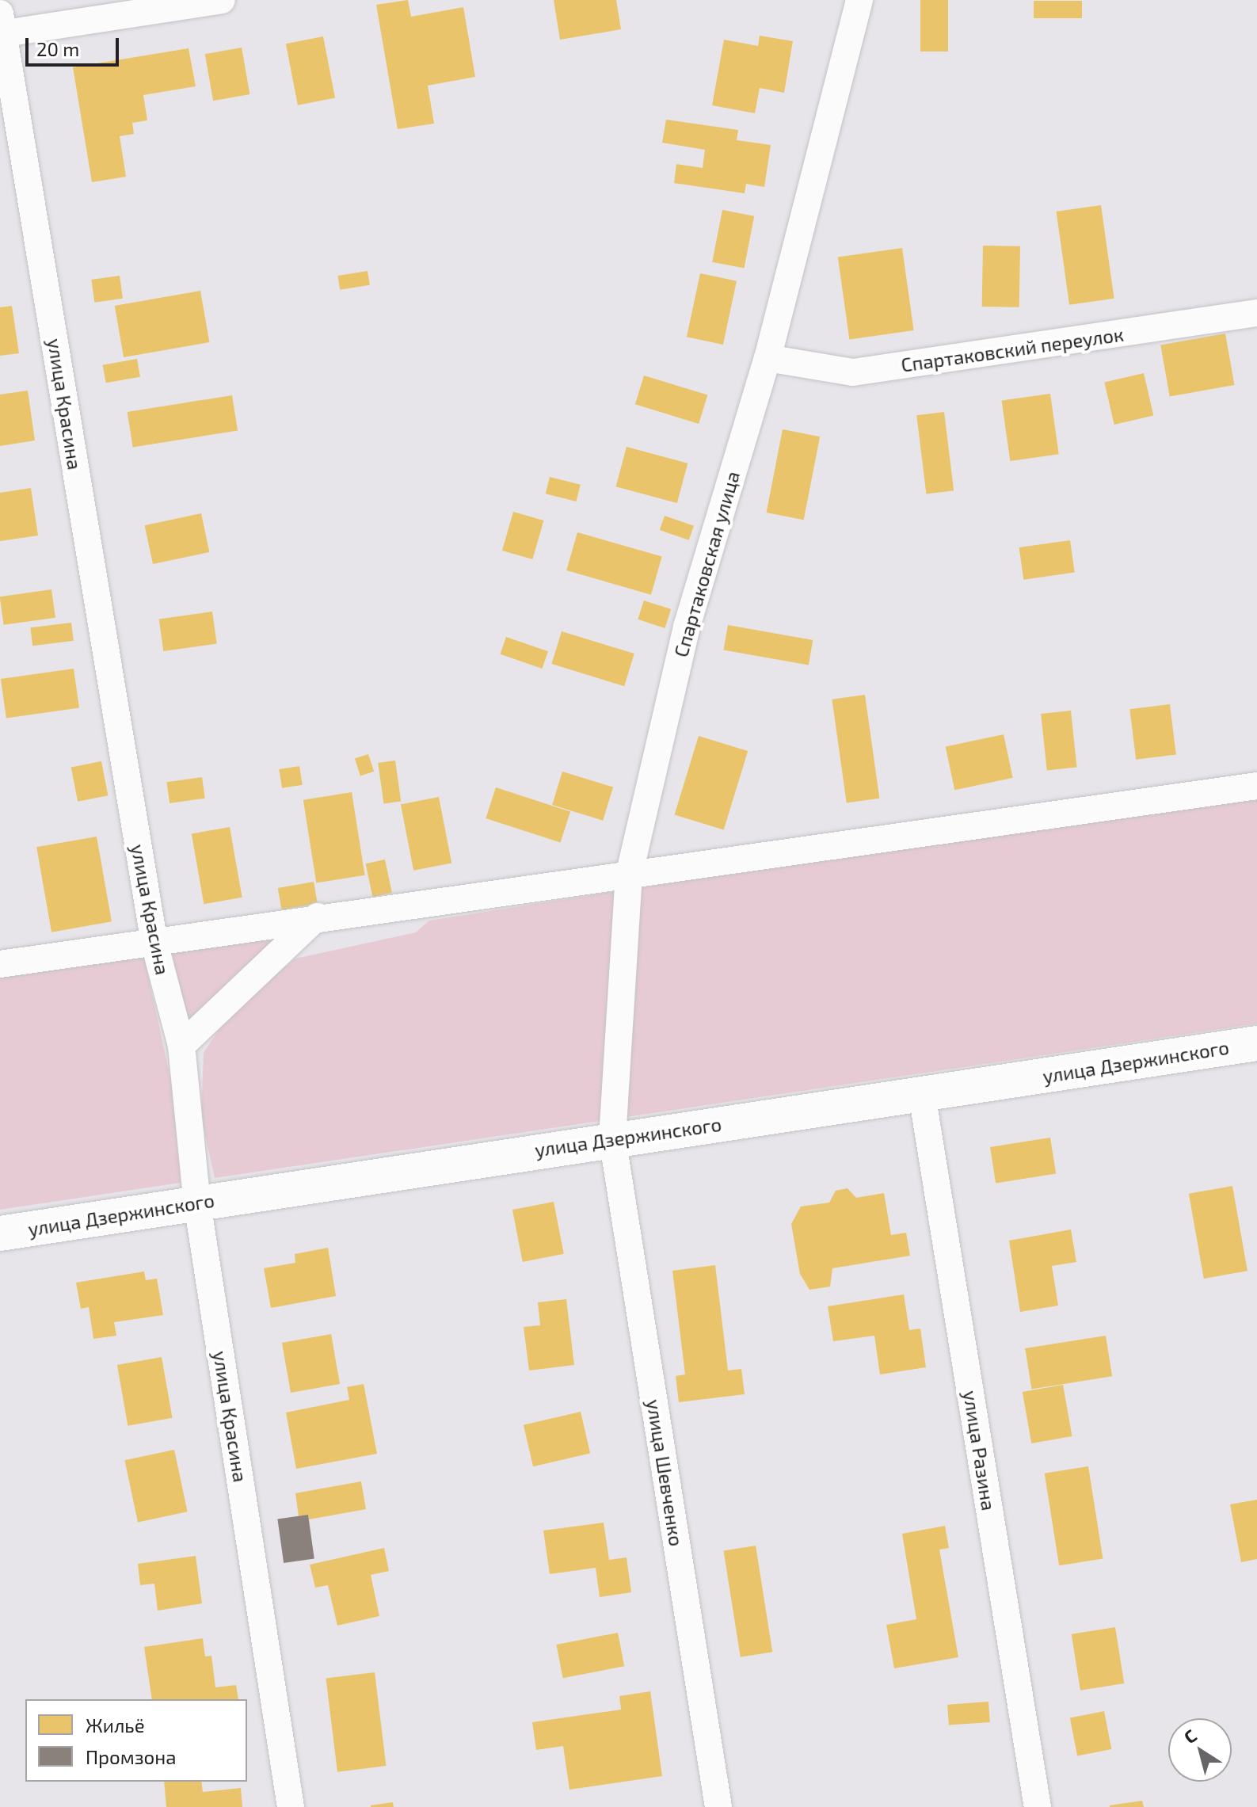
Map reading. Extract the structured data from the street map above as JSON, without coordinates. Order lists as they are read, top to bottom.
{
  "streets": {
    "street": [
      "Спартаковский переулок",
      "улица Красина",
      "Спартаковская улица",
      "улица Дзержинского",
      "улица Разина",
      "улица Шевченко"
    ]
  },
  "crossings": [
    ["Спартаковский переулок", "Спартаковская улица"],
    ["улица Красина", "улица Дзержинского"],
    ["Спартаковская улица", "улица Дзержинского"],
    ["Спартаковская улица", "улица Шевченко"],
    ["улица Дзержинского", "улица Разина"],
    ["улица Дзержинского", "улица Шевченко"]
  ],
  "legend": ["Жильё", "Промзона"],
  "scale_bar": "20 m",
  "north": "top left"
}
